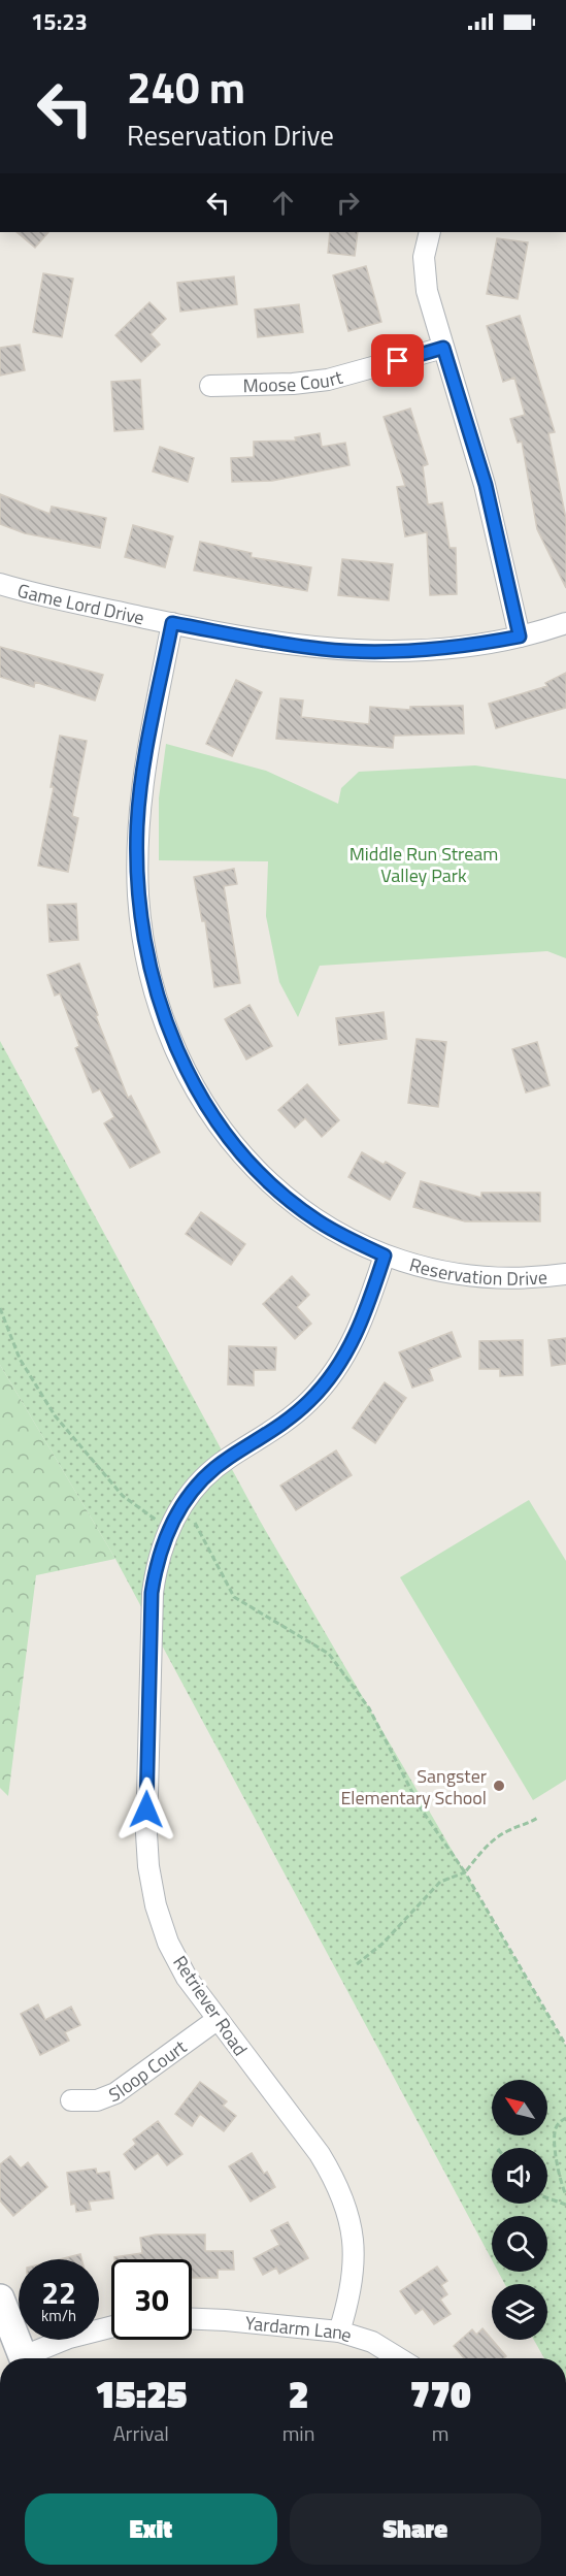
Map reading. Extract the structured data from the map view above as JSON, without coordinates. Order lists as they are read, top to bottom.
{
  "streets": {
    "street": [
      "Moose Court",
      "Game Lord Drive",
      "Reservation Drive",
      "Retriever Road",
      "Sloop Court",
      "Yardarm Lane"
    ]
  },
  "crossings": [
    ["Game Lord Drive", "Reservation Drive"],
    ["Reservation Drive", "Retriever Road"],
    ["Retriever Road", "Sloop Court"],
    ["Retriever Road", "Yardarm Lane"]
  ],
  "parks": ["Middle Run Stream Valley Park"],
  "places": ["Sangster Elementary School"],
  "north": "top left",
  "page": {
    "status": "15:23",
    "turn": ["240 m", "Reservation Drive"],
    "speed": "22 km/h",
    "limit": "30",
    "eta": [
      "15:25",
      "Arrival",
      "2",
      "min",
      "770",
      "m"
    ],
    "buttons": ["Exit", "Share"]
  }
}
